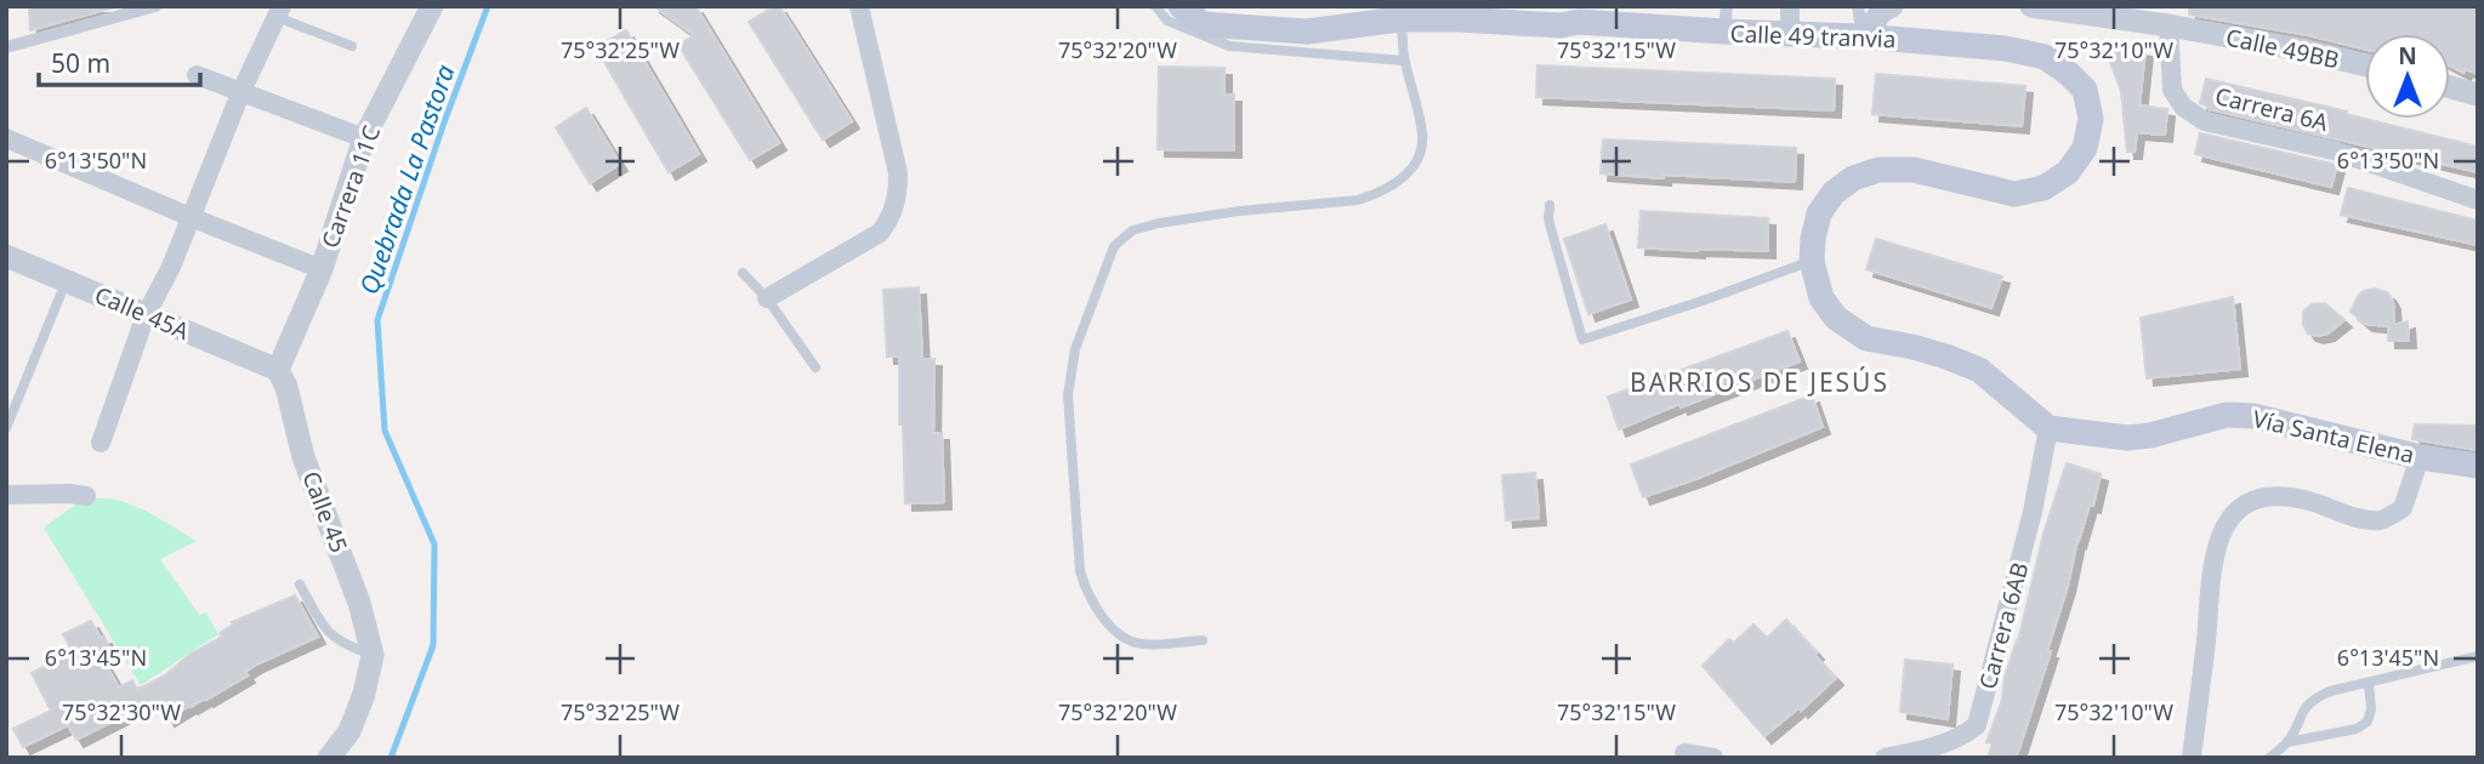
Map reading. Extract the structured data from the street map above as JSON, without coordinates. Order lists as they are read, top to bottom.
{
  "streets": {
    "main road": ["Calle 49 tranvia", "Vía Santa Elena"],
    "street": [
      "Calle 49BB",
      "Carrera 6A",
      "Carrera 11C",
      "Calle 45A",
      "Calle 45",
      "Carrera 6AB"
    ]
  },
  "crossings": [
    ["Calle 49BB", "Carrera 6A"],
    ["Carrera 11C", "Calle 45A"],
    ["Carrera 11C", "Calle 45"],
    ["Calle 45A", "Calle 45"],
    ["Vía Santa Elena", "Carrera 6AB"]
  ],
  "districts": ["BARRIOS DE JESÚS"],
  "water": ["Quebrada La Pastora"],
  "scale_bar": "50 m",
  "north": "top",
  "coordinates": [
    "75°32'25\"W",
    "75°32'20\"W",
    "75°32'15\"W",
    "75°32'10\"W",
    "6°13'50\"N",
    "6°13'45\"N",
    "75°32'30\"W"
  ]
}
